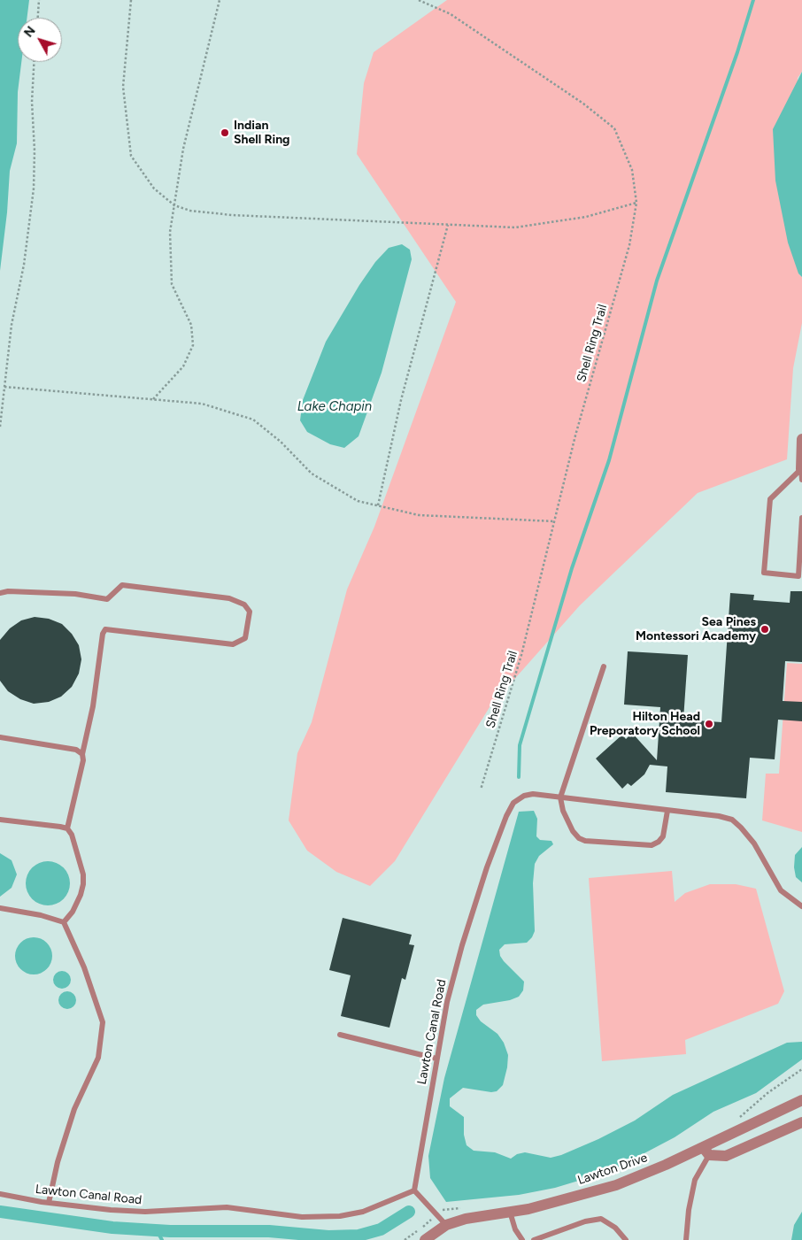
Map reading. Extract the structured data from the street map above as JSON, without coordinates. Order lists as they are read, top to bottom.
{
  "streets": {
    "street": ["Lawton Drive"],
    "lane": ["Lawton Canal Road"],
    "path": ["Shell Ring Trail"]
  },
  "water": ["Lake Chapin"],
  "places": ["Indian Shell Ring", "Sea Pines Montessori Academy", "Hilton Head Preporatory School"],
  "north": "top left"
}
